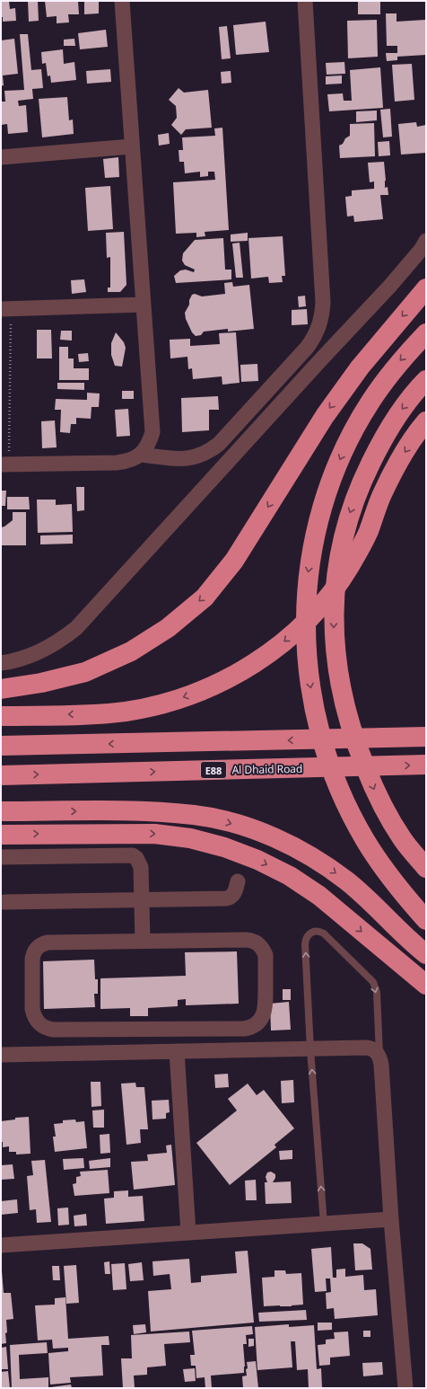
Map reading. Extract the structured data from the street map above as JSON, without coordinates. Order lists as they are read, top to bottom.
{
  "streets": {
    "highway": ["Al Dhaid Road", "E88"]
  }
}
